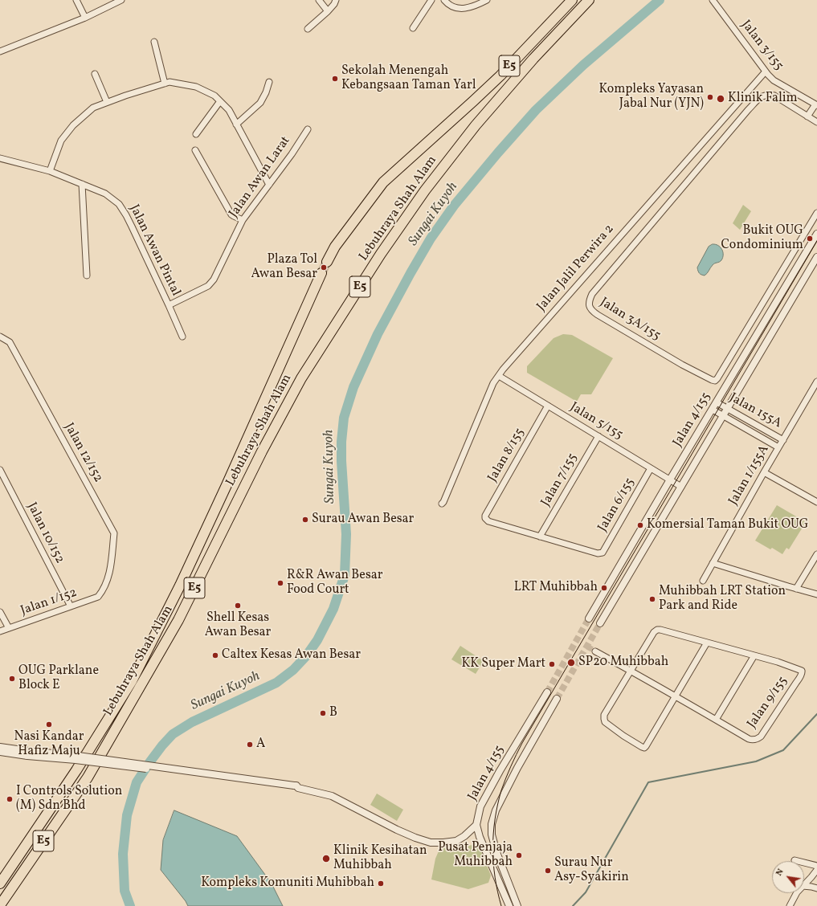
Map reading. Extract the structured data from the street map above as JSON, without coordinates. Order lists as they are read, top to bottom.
{
  "streets": {
    "highway": ["E5", "Lebuhraya Shah Alam"],
    "street": [
      "Jalan 3/155",
      "Jalan Awan Larat",
      "Jalan Awan Pintal",
      "Jalan Jalil Perwira 2",
      "Jalan 3A/155",
      "Jalan 155A",
      "Jalan 4/155",
      "Jalan 5/155",
      "Jalan 12/152",
      "Jalan 8/155",
      "Jalan 1/155A",
      "Jalan 7/155",
      "Jalan 6/155",
      "Jalan 10/152",
      "Jalan 1/152",
      "Jalan 9/155"
    ]
  },
  "crossings": [
    ["Jalan 3/155", "Jalan Jalil Perwira 2"],
    ["Jalan Awan Larat", "Jalan Awan Pintal"],
    ["Jalan Jalil Perwira 2", "Jalan 5/155"],
    ["Jalan 155A", "Jalan 4/155"],
    ["Jalan 155A", "Jalan 1/155A"],
    ["Jalan 4/155", "Jalan 5/155"],
    ["Jalan 5/155", "Jalan 8/155"],
    ["Jalan 5/155", "Jalan 7/155"],
    ["Jalan 5/155", "Jalan 6/155"],
    ["Jalan 12/152", "Jalan 1/152"],
    ["Jalan 8/155", "Jalan 7/155"],
    ["Jalan 8/155", "Jalan 6/155"],
    ["Jalan 7/155", "Jalan 6/155"],
    ["Jalan 10/152", "Jalan 1/152"]
  ],
  "water": ["Sungai Kuyoh"],
  "places": [
    "Sekolah Menengah Kebangsaan Taman Yarl",
    "Kompleks Yayasan Jabal Nur (YJN)",
    "Klinik Falim",
    "Bukit OUG Condominium",
    "Plaza Tol Awan Besar",
    "Surau Awan Besar",
    "Komersial Taman Bukit OUG",
    "R&R Awan Besar Food Court",
    "LRT Muhibbah",
    "Muhibbah LRT Station Park and Ride",
    "Shell Kesas Awan Besar",
    "Caltex Kesas Awan Besar",
    "SP20 Muhibbah",
    "KK Super Mart",
    "OUG Parklane Block E",
    "B",
    "Nasi Kandar Hafiz Maju",
    "A",
    "I Controls Solution (M) Sdn Bhd",
    "Pusat Penjaja Muhibbah",
    "Klinik Kesihatan Muhibbah",
    "Surau Nur Asy-Syakirin",
    "Kompleks Komuniti Muhibbah"
  ],
  "north": "top left"
}
